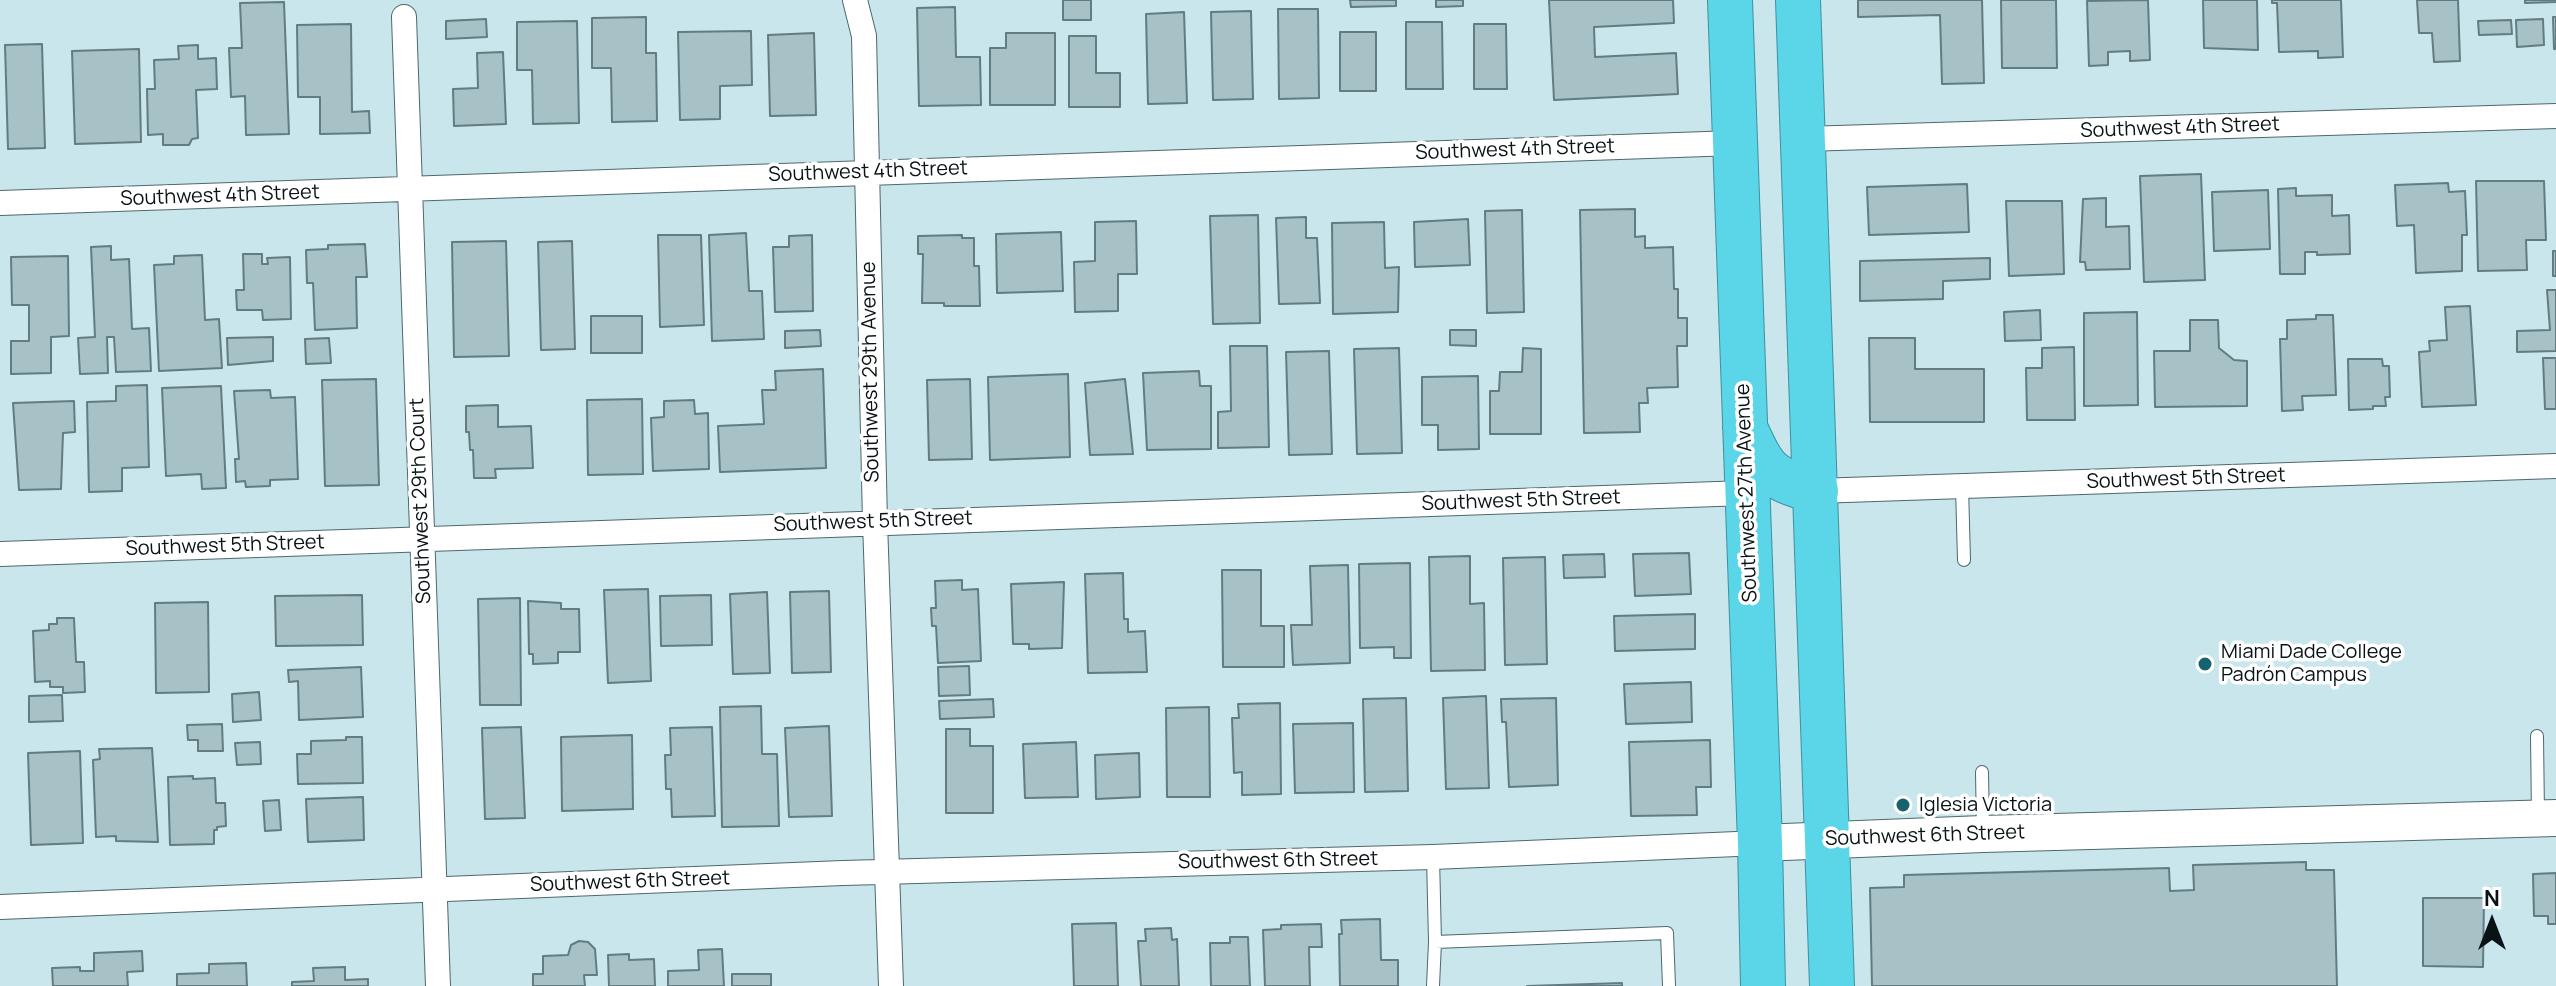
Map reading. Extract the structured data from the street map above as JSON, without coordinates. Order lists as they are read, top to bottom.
{
  "streets": {
    "highway": ["Southwest 27th Avenue"],
    "street": [
      "Southwest 4th Street",
      "Southwest 29th Avenue",
      "Southwest 5th Street",
      "Southwest 29th Court",
      "Southwest 6th Street"
    ]
  },
  "crossings": [
    ["Southwest 4th Street", "Southwest 29th Avenue"],
    ["Southwest 4th Street", "Southwest 27th Avenue"],
    ["Southwest 4th Street", "Southwest 29th Court"],
    ["Southwest 29th Avenue", "Southwest 5th Street"],
    ["Southwest 29th Avenue", "Southwest 6th Street"],
    ["Southwest 5th Street", "Southwest 27th Avenue"],
    ["Southwest 5th Street", "Southwest 29th Court"],
    ["Southwest 27th Avenue", "Southwest 6th Street"],
    ["Southwest 29th Court", "Southwest 6th Street"]
  ],
  "places": ["Miami Dade College Padrón Campus", "Iglesia Victoria"],
  "north": "top"
}
